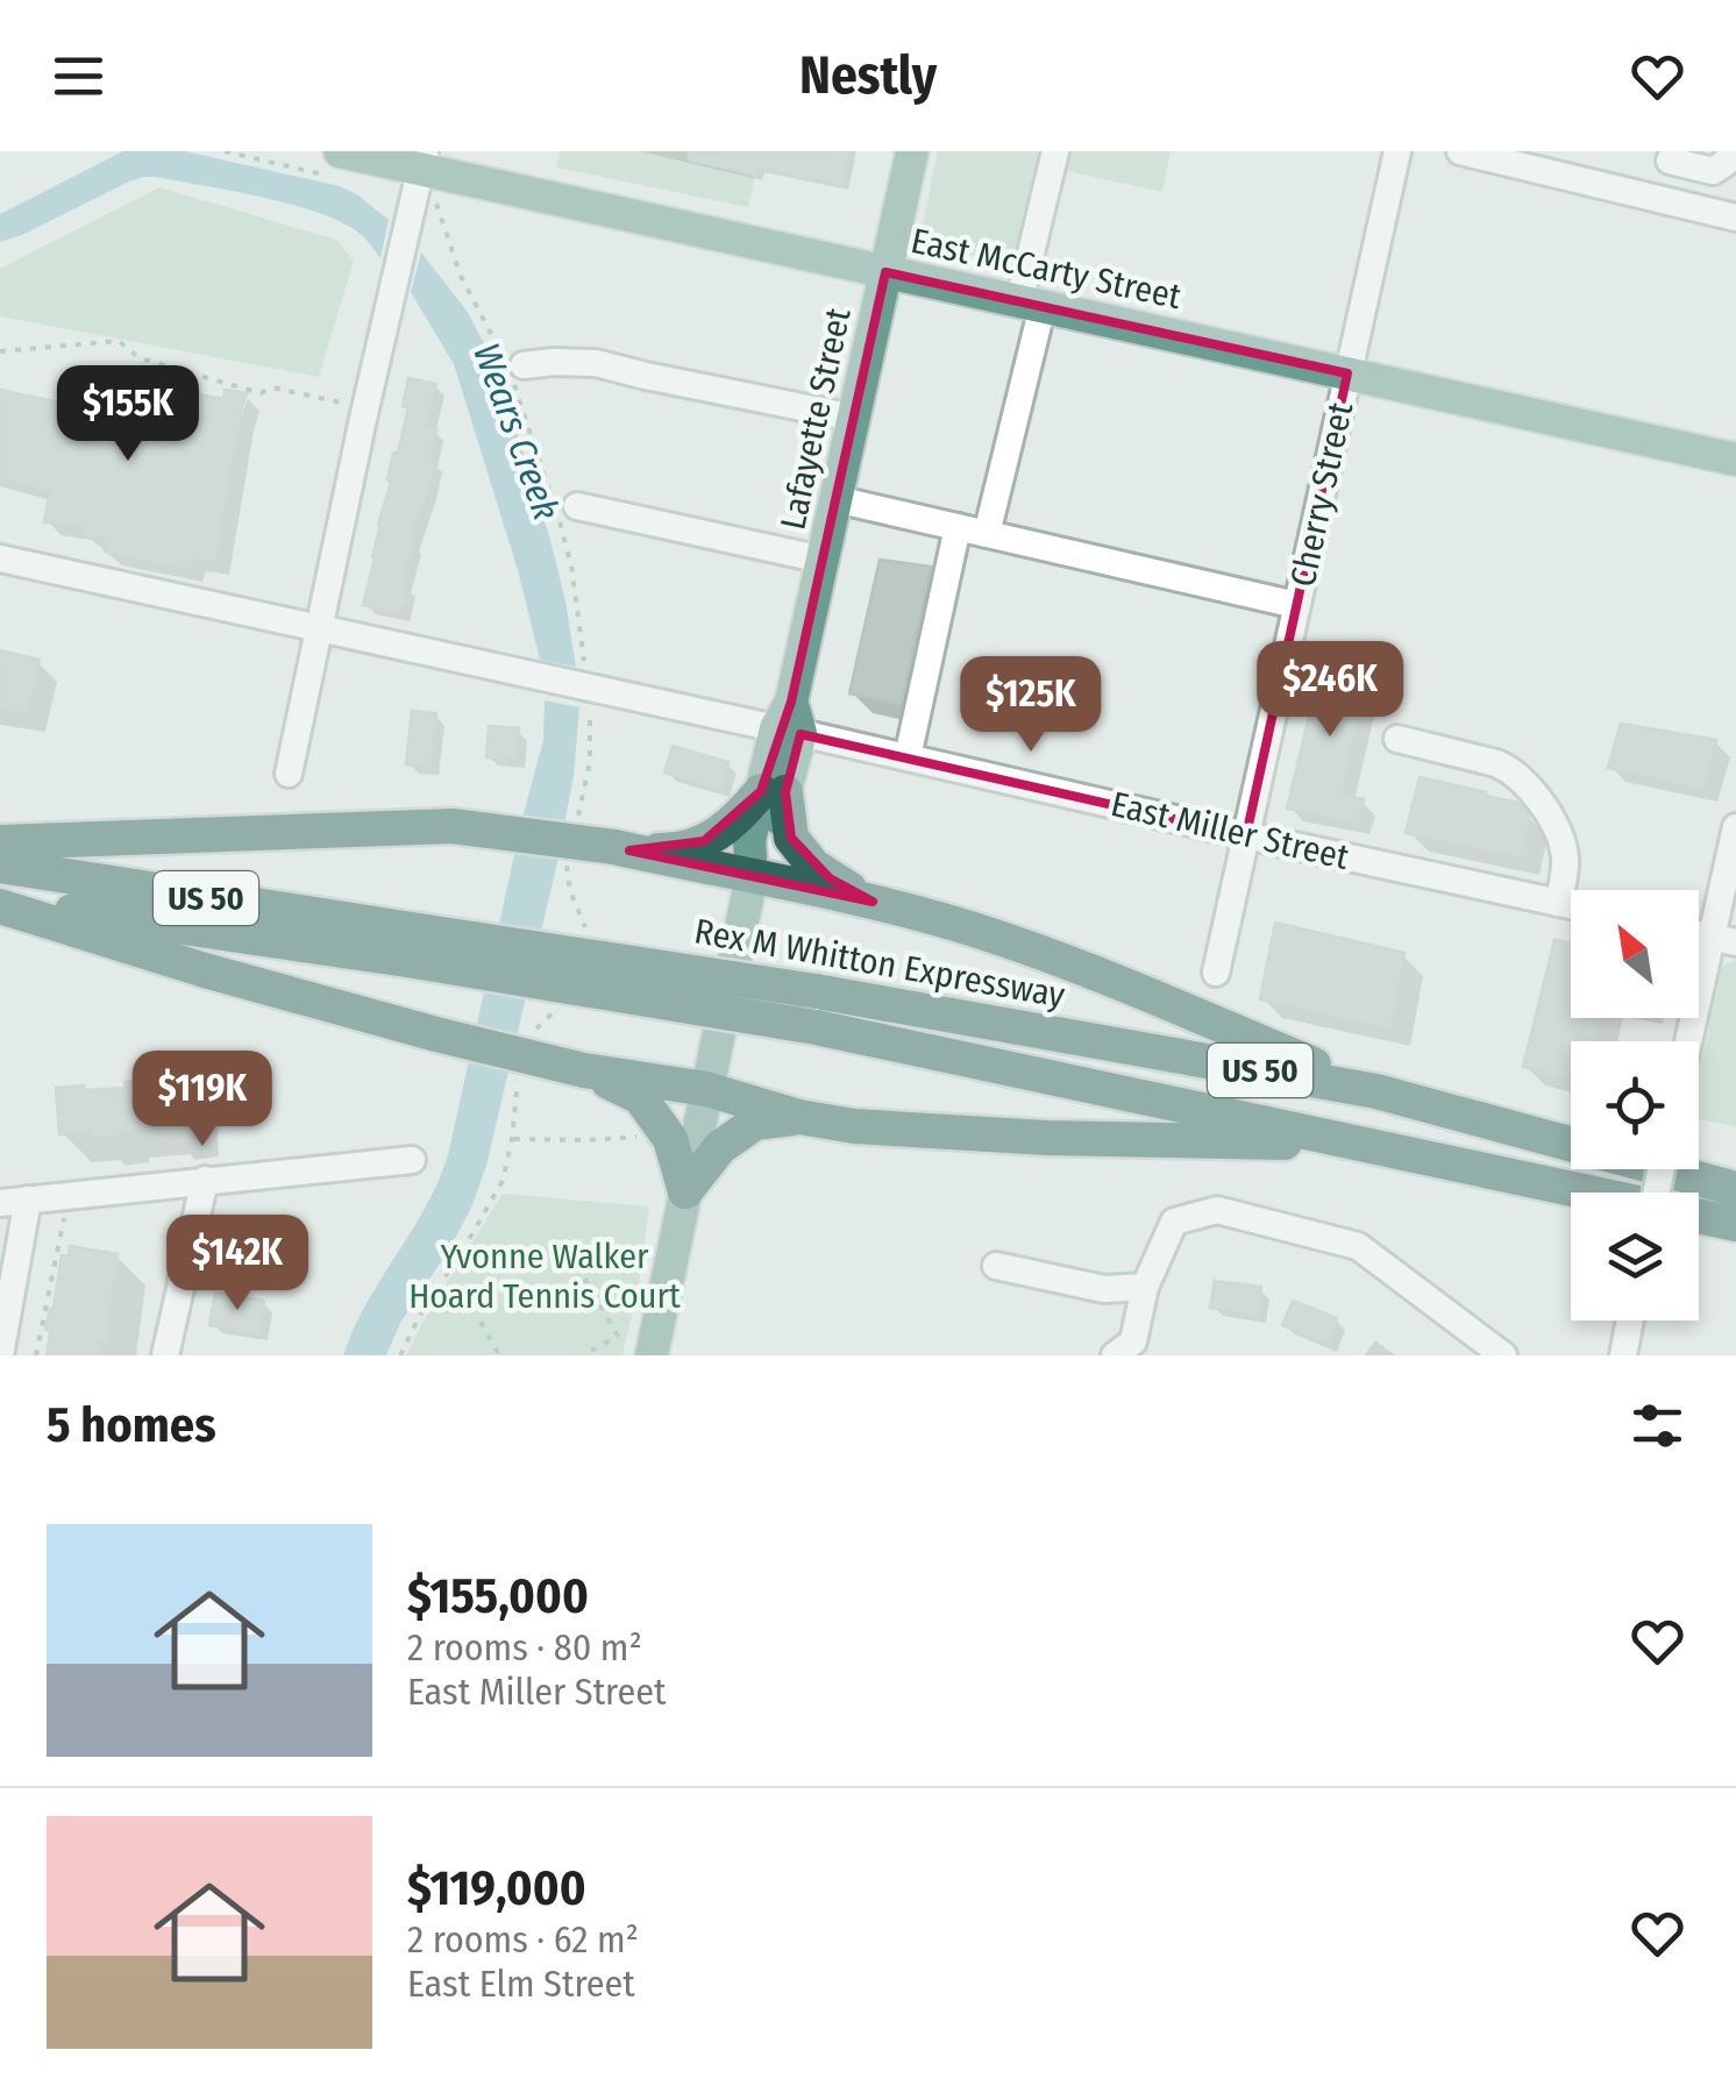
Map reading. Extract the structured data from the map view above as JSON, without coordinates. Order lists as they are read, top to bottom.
{
  "streets": {
    "highway": ["US 50", "Rex M Whitton Expressway"],
    "main road": ["East McCarty Street", "Lafayette Street"],
    "street": ["Cherry Street", "East Miller Street"]
  },
  "crossings": [
    ["East McCarty Street", "Lafayette Street"],
    ["East McCarty Street", "Cherry Street"],
    ["Lafayette Street", "East Miller Street"],
    ["Cherry Street", "East Miller Street"]
  ],
  "water": ["Wears Creek"],
  "parks": ["Yvonne Walker Hoard Tennis Court"],
  "north": "top left",
  "page": {
    "header": "Nestly",
    "price": [
      "$155K",
      "$246K",
      "$125K",
      "$119K",
      "$142K"
    ],
    "heading": "5 homes",
    "list": [
      {
        "name": "$155,000",
        "note": "2 rooms · 80 m² · East Miller Street"
      },
      {
        "name": "$119,000",
        "note": "2 rooms · 62 m² · East Elm Street"
      }
    ]
  }
}
